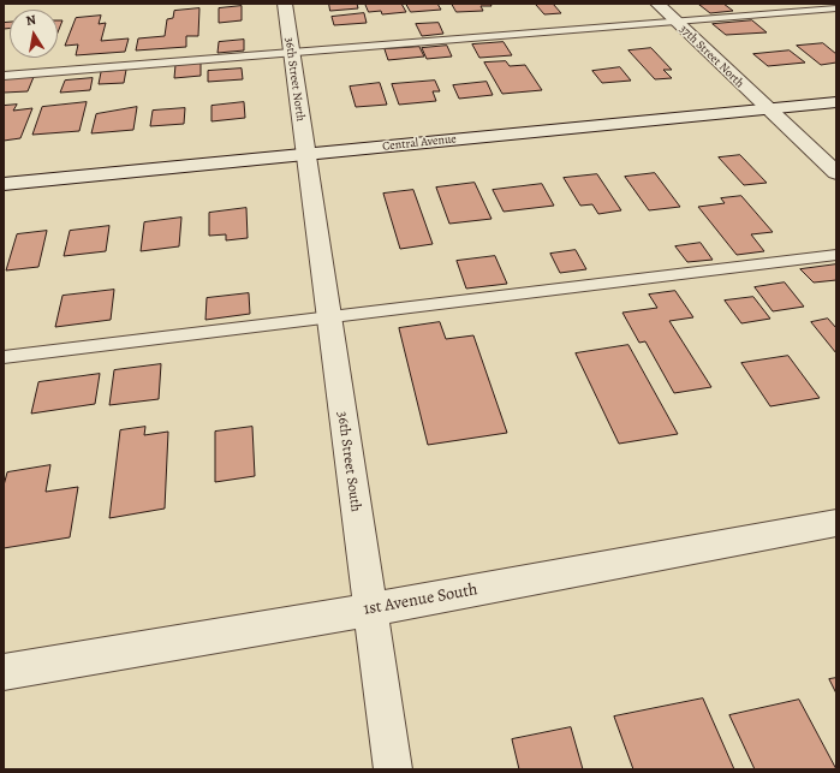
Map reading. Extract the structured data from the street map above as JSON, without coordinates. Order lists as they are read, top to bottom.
{
  "streets": {
    "street": [
      "37th Street North",
      "36th Street North",
      "Central Avenue",
      "36th Street South",
      "1st Avenue South"
    ]
  },
  "crossings": [
    ["37th Street North", "Central Avenue"],
    ["36th Street North", "Central Avenue"],
    ["36th Street North", "36th Street South"],
    ["Central Avenue", "36th Street South"],
    ["36th Street South", "1st Avenue South"]
  ],
  "north": "top"
}
